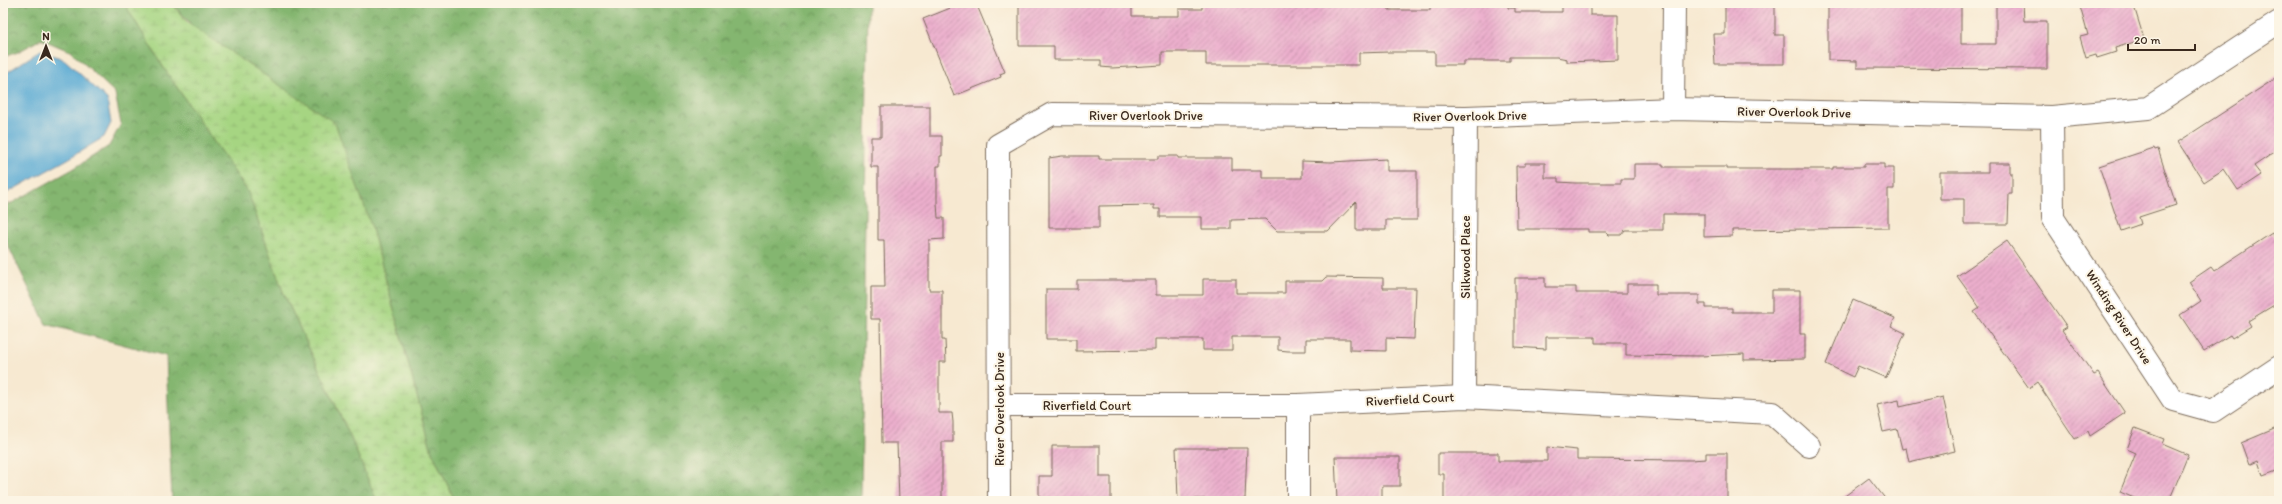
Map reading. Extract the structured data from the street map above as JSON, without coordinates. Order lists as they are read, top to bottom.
{
  "streets": {
    "street": [
      "River Overlook Drive",
      "Silkwood Place",
      "Winding River Drive",
      "Riverfield Court"
    ]
  },
  "crossings": [
    ["River Overlook Drive", "Silkwood Place"],
    ["River Overlook Drive", "Winding River Drive"],
    ["River Overlook Drive", "Riverfield Court"],
    ["Silkwood Place", "Riverfield Court"]
  ],
  "scale_bar": "20 m",
  "north": "top"
}
